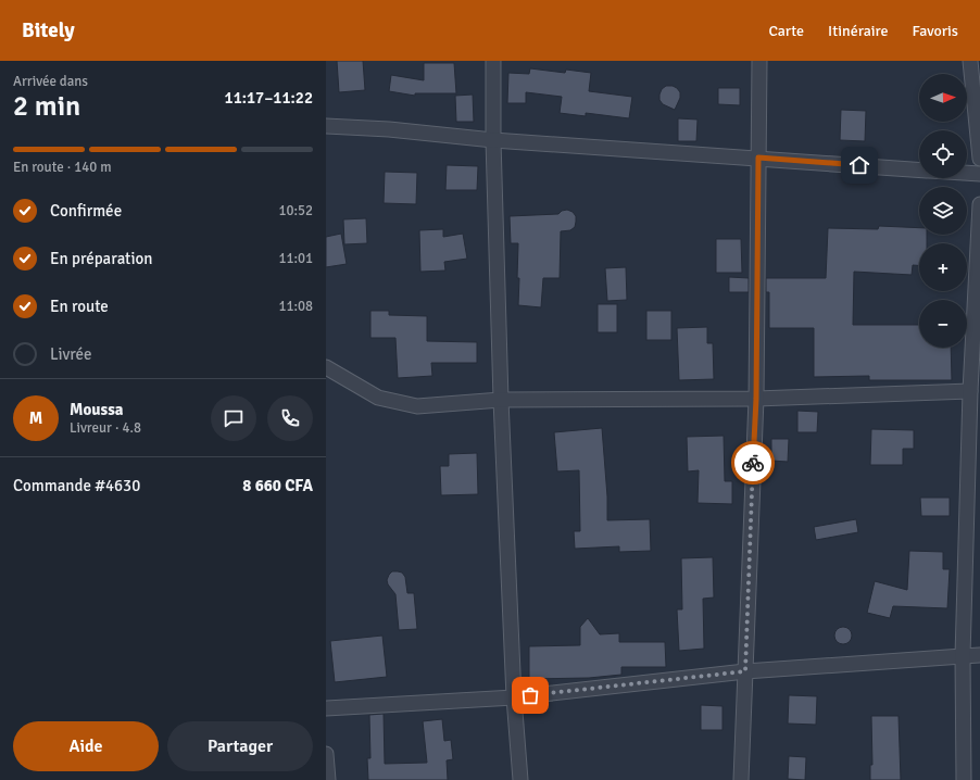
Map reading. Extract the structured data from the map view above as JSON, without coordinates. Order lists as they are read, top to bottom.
{
  "north": "right",
  "page": {
    "header": "Bitely",
    "nav": ["Carte", "Itinéraire", "Favoris"],
    "heading": ["2 min", "Arrivée dans", "11:17–11:22"],
    "panel": [
      "Moussa",
      "Livreur · 4.8",
      "Commande #4630",
      "8 660 CFA"
    ],
    "map_buttons": ["+", "−"],
    "bar": "En route · 140 m",
    "list": [
      ["Confirmée", "10:52"],
      ["En préparation", "11:01"],
      ["En route", "11:08"],
      "Livrée"
    ],
    "round": "M",
    "buttons": ["Aide", "Partager"]
  }
}
